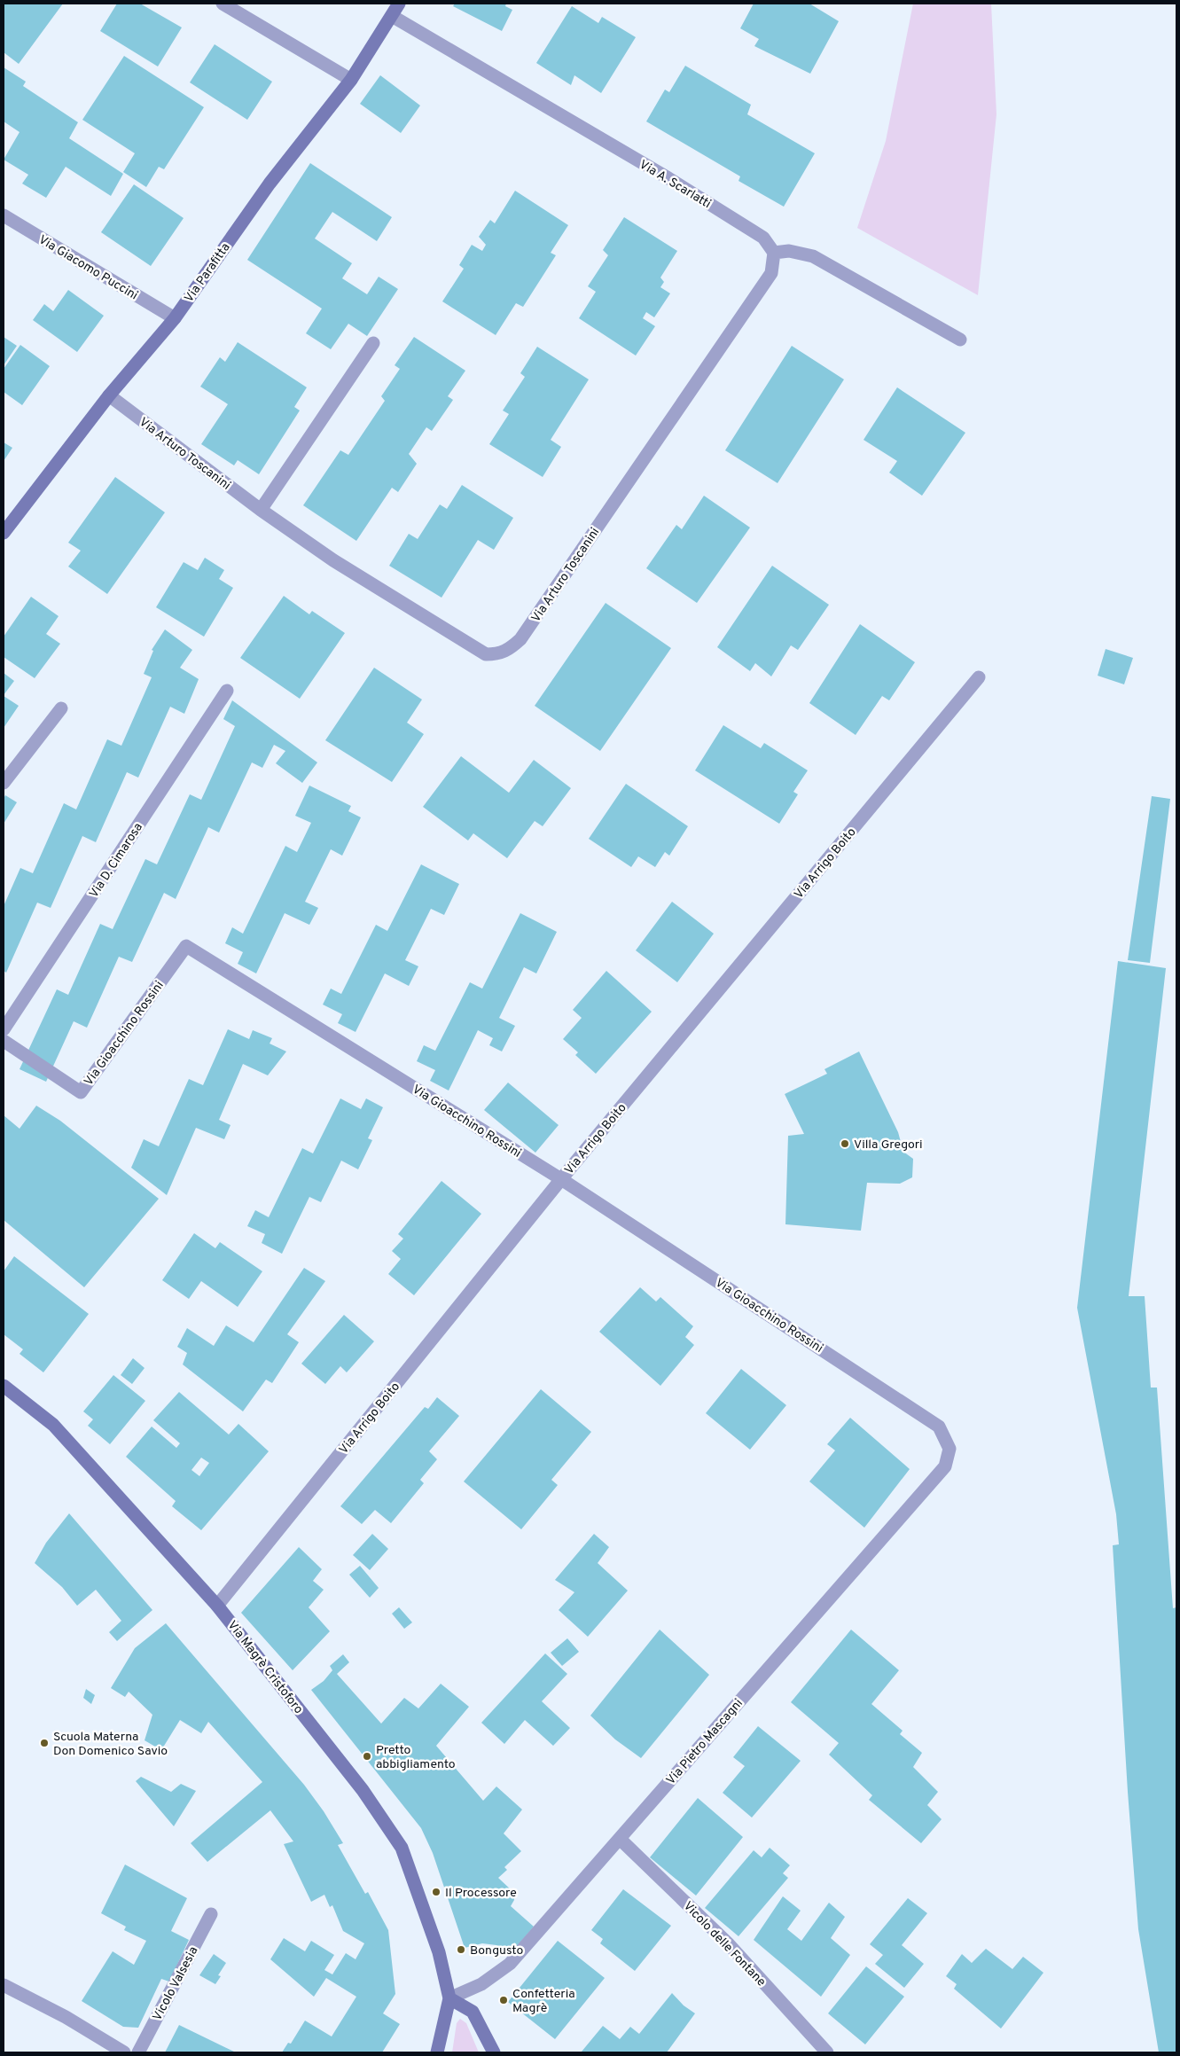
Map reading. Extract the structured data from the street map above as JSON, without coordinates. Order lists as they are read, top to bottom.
{
  "streets": {
    "street": [
      "Via A. Scarlatti",
      "Via Giacomo Puccini",
      "Via Parafitta",
      "Via Arturo Toscanini",
      "Via D. Cimarosa",
      "Via Arrigo Boito",
      "Via Gioacchino Rossini",
      "Via Magrè Cristoforo",
      "Via Pietro Mascagni",
      "Vicolo delle Fontane",
      "Vicolo Valsesia"
    ]
  },
  "crossings": [
    ["Via A. Scarlatti", "Via Parafitta"],
    ["Via A. Scarlatti", "Via Arturo Toscanini"],
    ["Via Giacomo Puccini", "Via Parafitta"],
    ["Via Parafitta", "Via Arturo Toscanini"],
    ["Via Arrigo Boito", "Via Gioacchino Rossini"],
    ["Via Arrigo Boito", "Via Magrè Cristoforo"],
    ["Via Gioacchino Rossini", "Via Pietro Mascagni"],
    ["Via Magrè Cristoforo", "Via Pietro Mascagni"],
    ["Via Pietro Mascagni", "Vicolo delle Fontane"]
  ],
  "places": [
    "Villa Gregori",
    "Scuola Materna Don Domenico Savio",
    "Pretto abbigliamento",
    "Il Processore",
    "Bongusto",
    "Confetteria Magrè"
  ]
}
